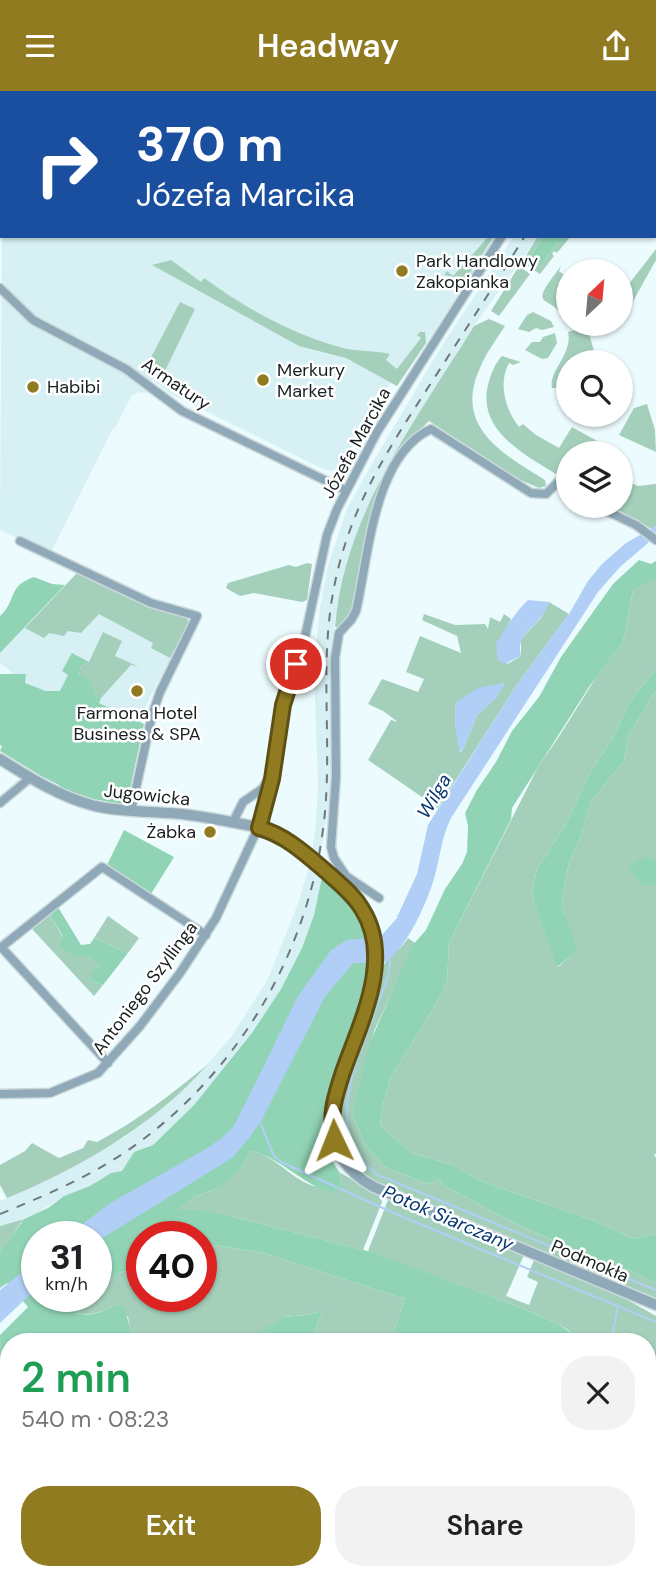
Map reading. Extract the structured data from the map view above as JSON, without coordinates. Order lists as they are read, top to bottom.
{
  "streets": {
    "street": [
      "Armatury",
      "Józefa Marcika",
      "Jugowicka",
      "Antoniego Szyllinga",
      "Podmokła"
    ]
  },
  "crossings": [
    ["Armatury", "Józefa Marcika"],
    ["Józefa Marcika", "Jugowicka"],
    ["Józefa Marcika", "Antoniego Szyllinga"],
    ["Józefa Marcika", "Podmokła"],
    ["Jugowicka", "Antoniego Szyllinga"],
    ["Jugowicka", "Podmokła"],
    ["Antoniego Szyllinga", "Podmokła"]
  ],
  "water": ["Wilga", "Potok Siarczany"],
  "places": [
    "Park Handlowy Zakopianka",
    "Merkury Market",
    "Habibi",
    "Farmona Hotel Business & SPA",
    "Żabka"
  ],
  "north": "top right",
  "page": {
    "header": "Headway",
    "turn": ["370 m", "Józefa Marcika"],
    "speed": "31 km/h",
    "limit": "40",
    "heading": ["2 min", "540 m · 08:23"],
    "buttons": ["Exit", "Share"]
  }
}
